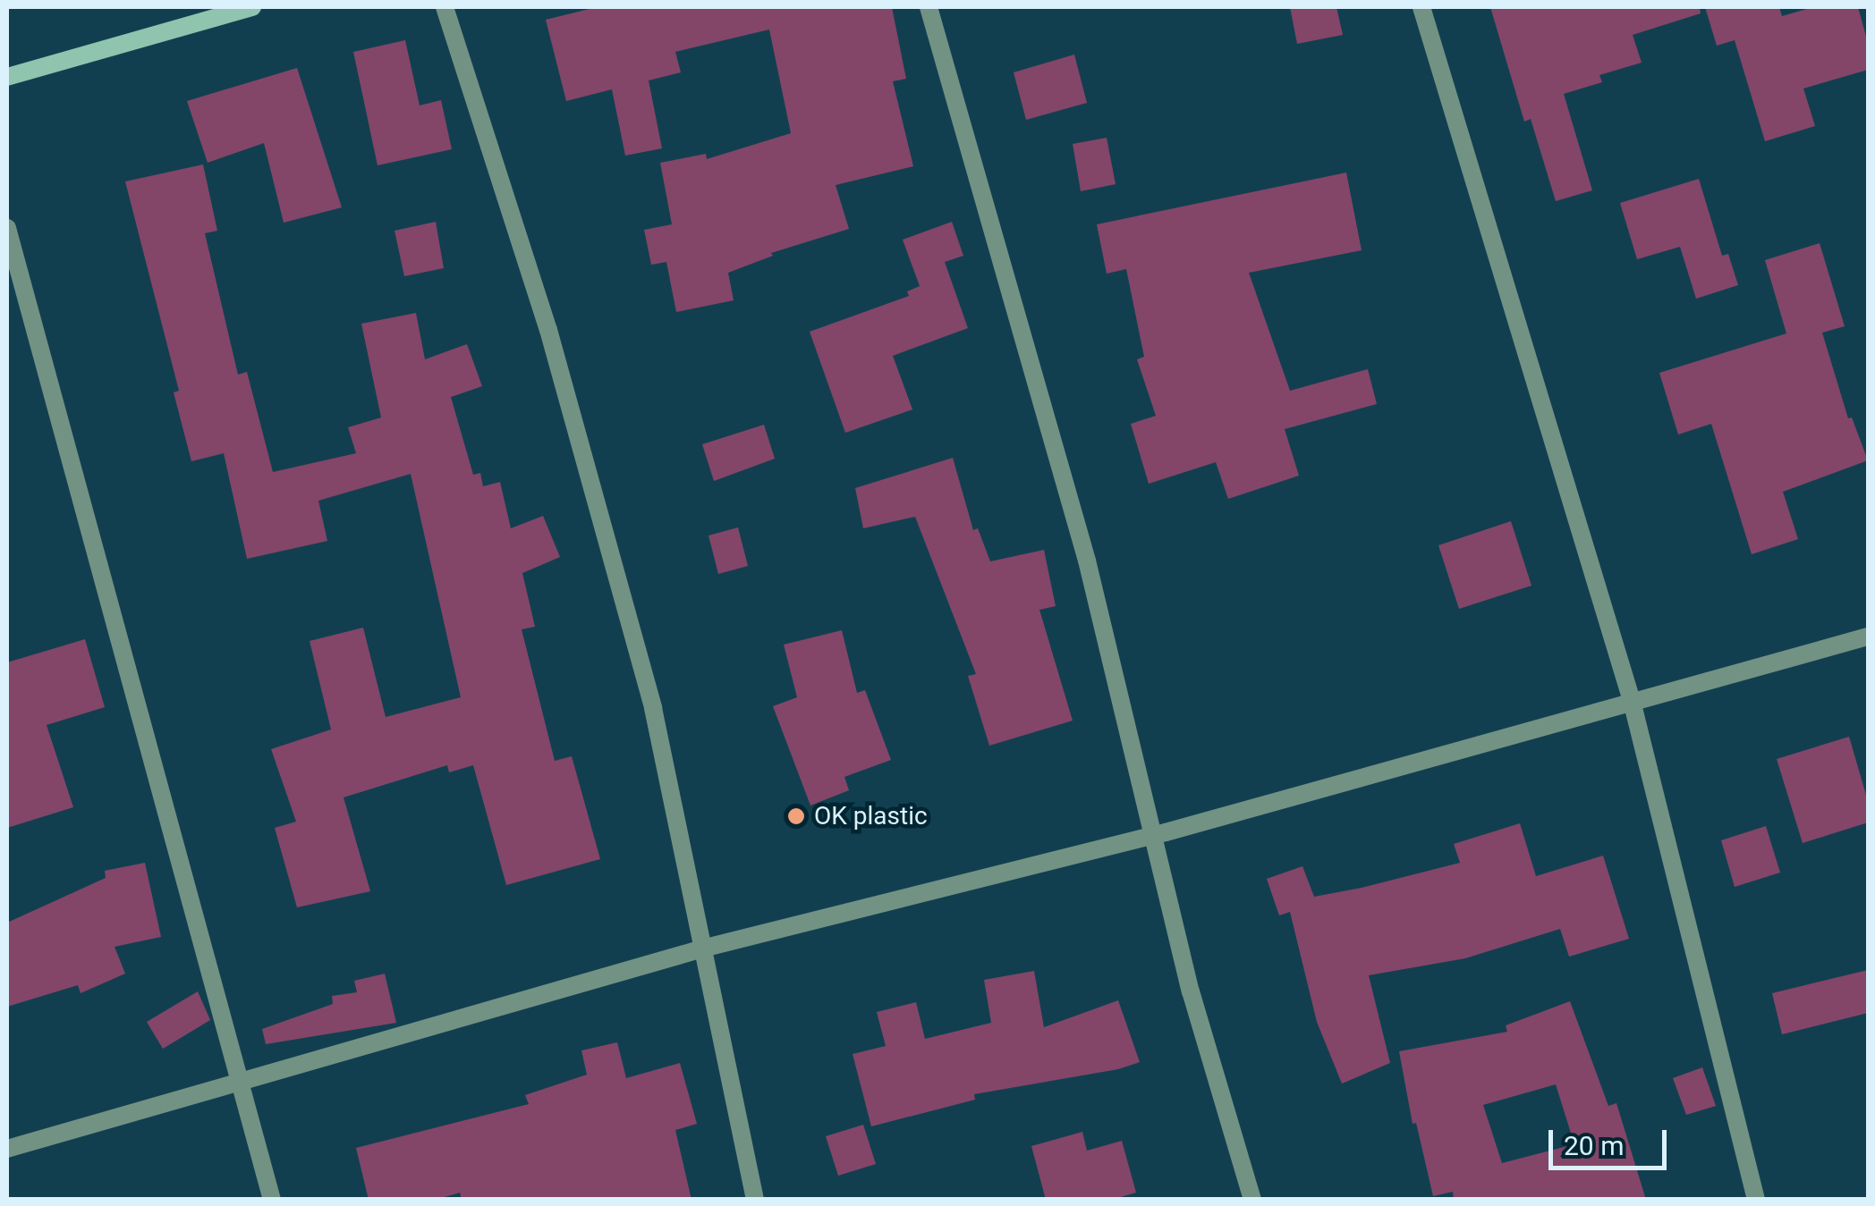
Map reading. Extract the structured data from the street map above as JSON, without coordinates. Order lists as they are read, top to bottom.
{
  "places": ["OK plastic"],
  "scale_bar": "20 m"
}
